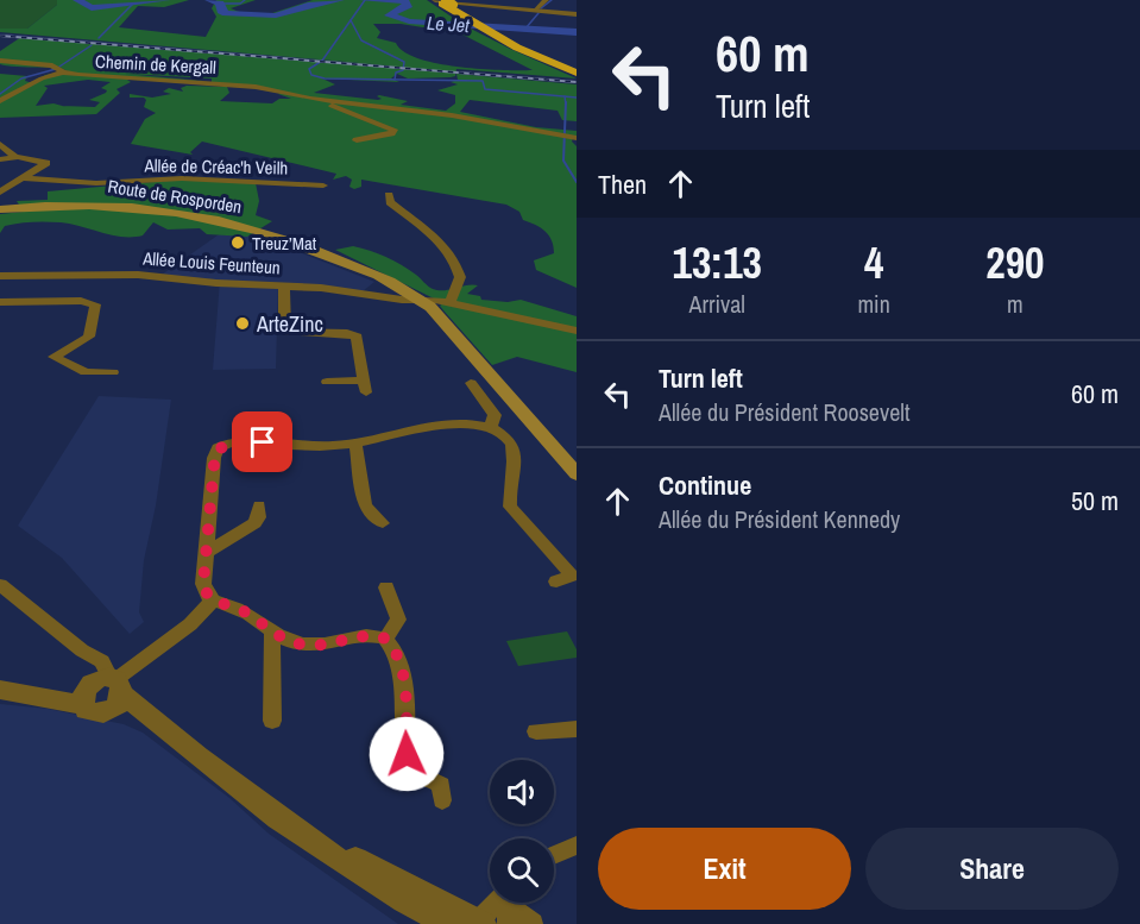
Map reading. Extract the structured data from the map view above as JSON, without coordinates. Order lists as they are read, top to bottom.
{
  "streets": {
    "main road": ["Route de Rosporden"],
    "street": ["Chemin de Kergall", "Allée de Créac'h Veilh", "Allée Louis Feunteun"]
  },
  "crossings": [
    ["Route de Rosporden", "Allée Louis Feunteun"]
  ],
  "water": ["Le Jet"],
  "places": ["Treuz’Mat", "ArteZinc"],
  "page": {
    "turn": ["60 m", "Turn left"],
    "then": "Then",
    "eta": [
      "13:13",
      "Arrival",
      "4",
      "min",
      "290",
      "m"
    ],
    "list": [
      {
        "name": "Turn left",
        "note": "Allée du Président Roosevelt",
        "value": "60 m"
      },
      {
        "name": "Continue",
        "note": "Allée du Président Kennedy",
        "value": "50 m"
      }
    ],
    "buttons": ["Exit", "Share"]
  }
}
